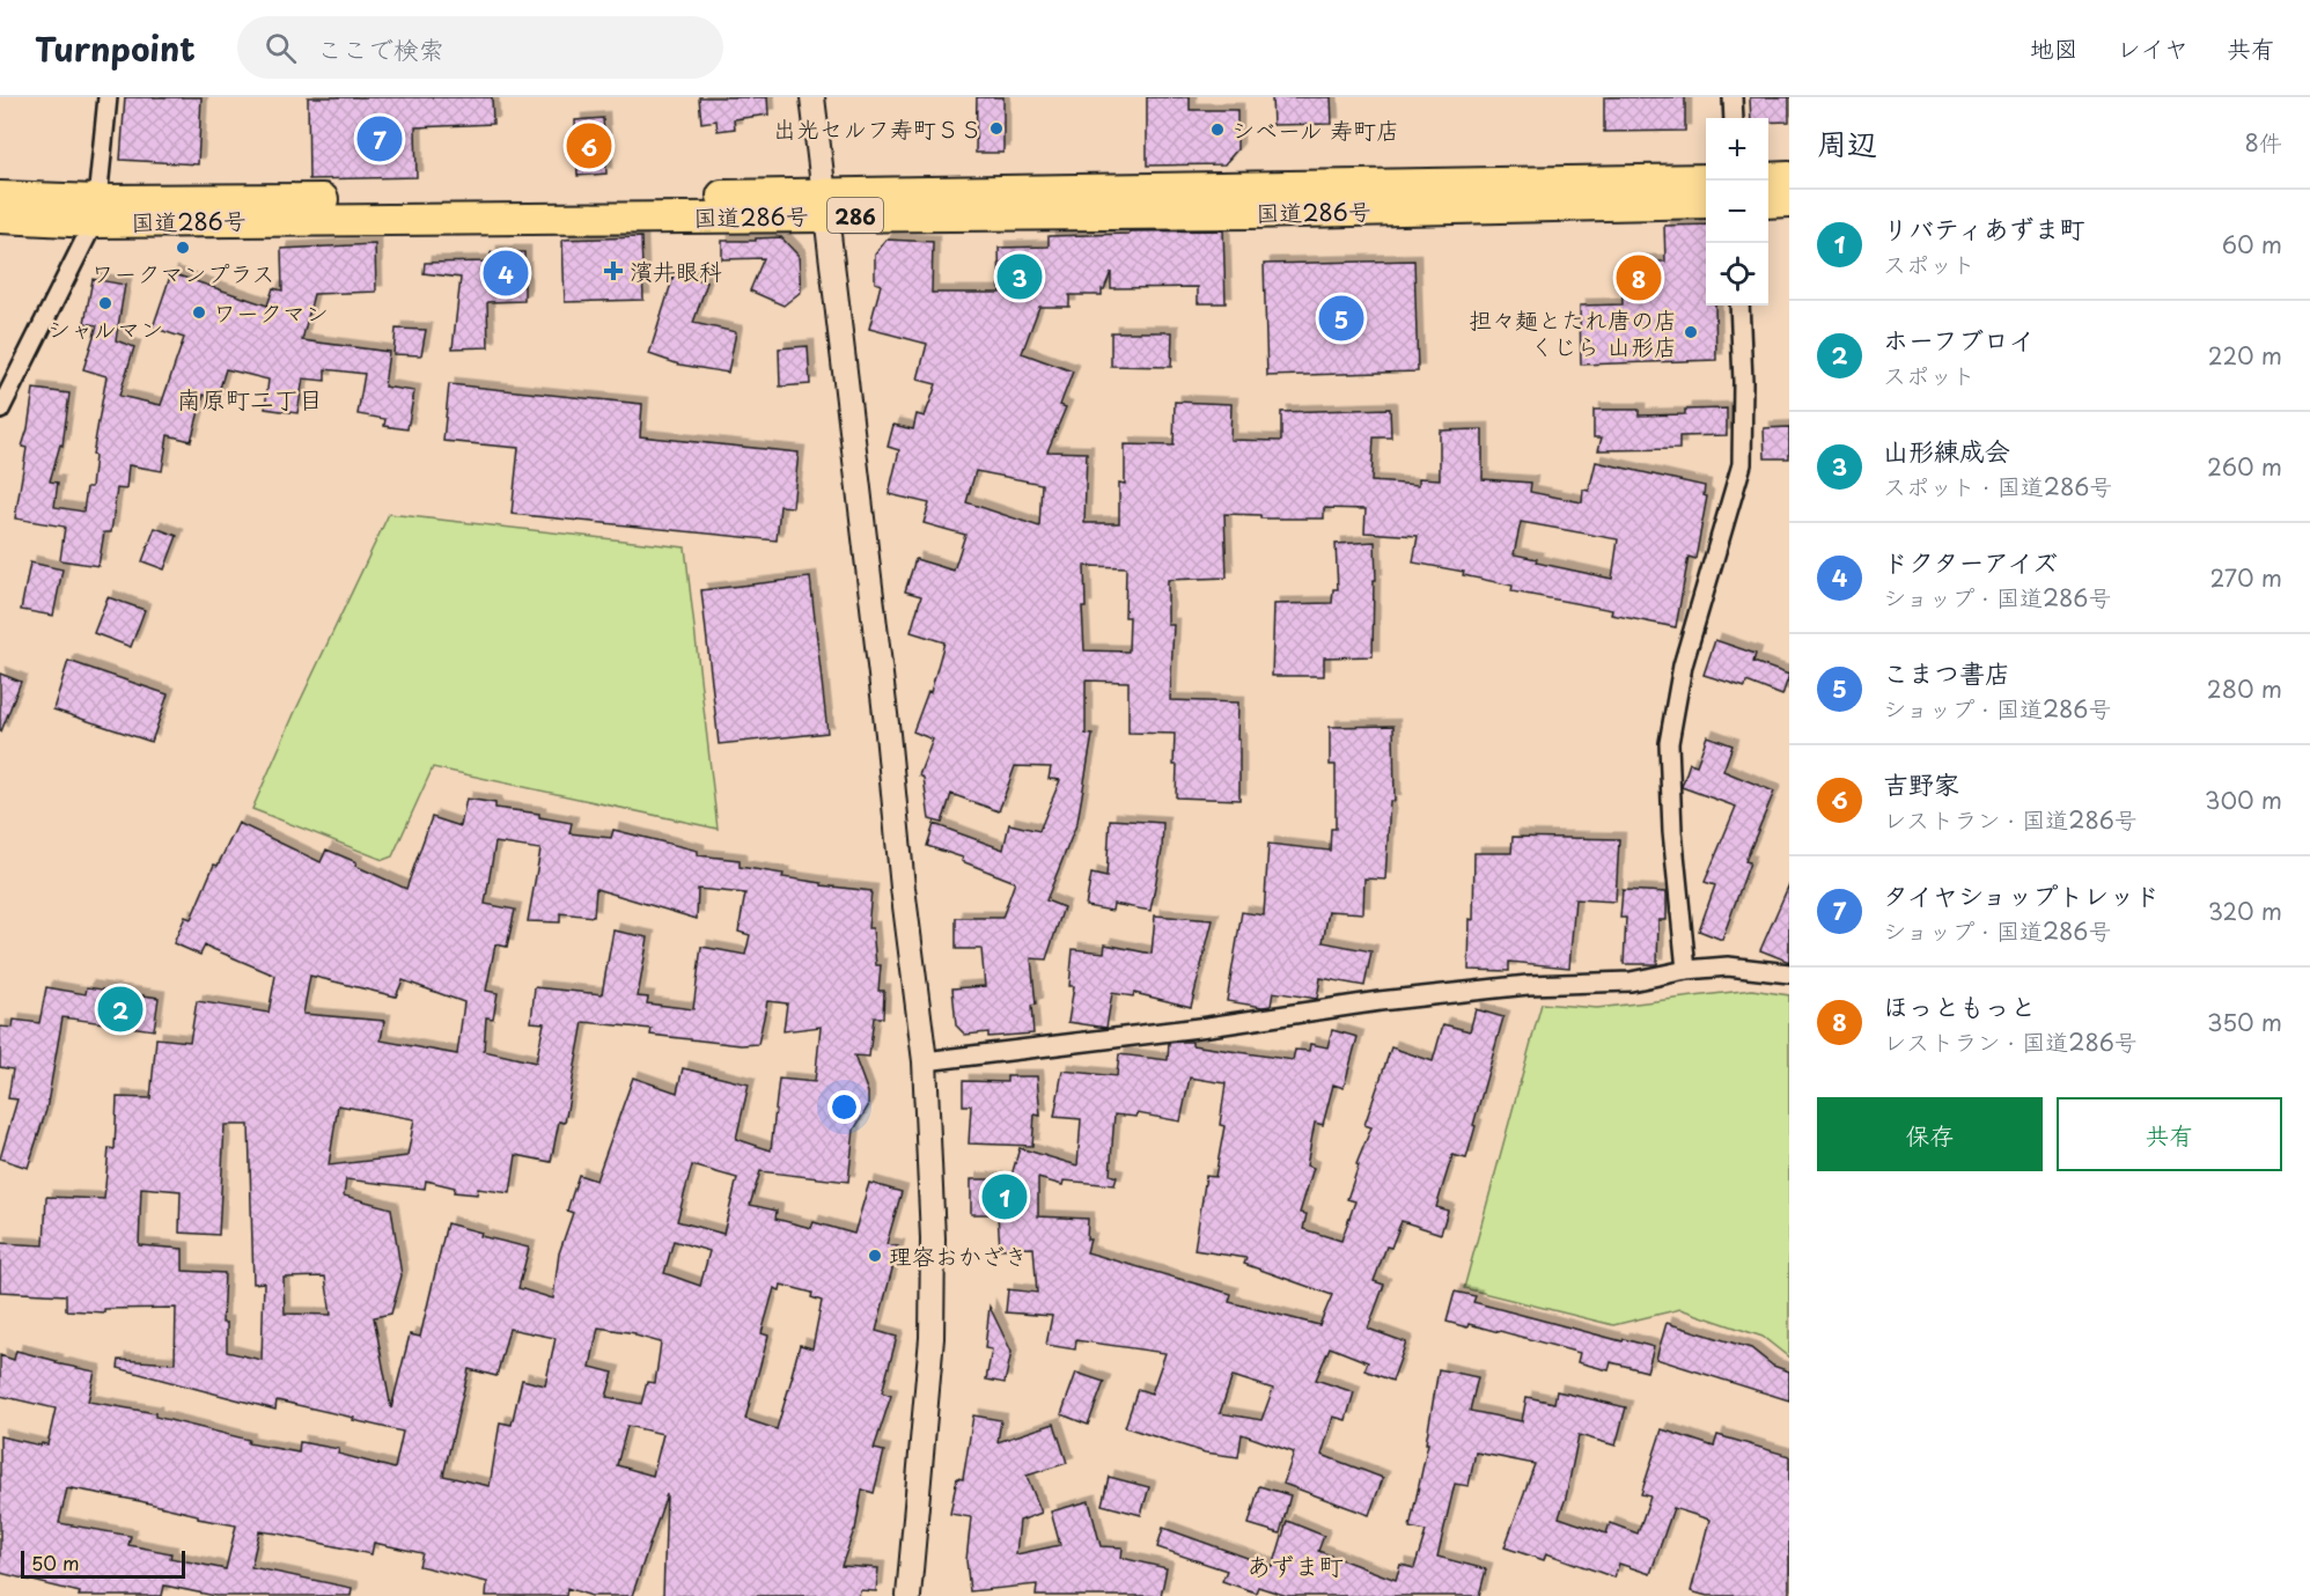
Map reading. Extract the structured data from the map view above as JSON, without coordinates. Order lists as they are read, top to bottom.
{
  "streets": {
    "highway": ["国道286号", "286"]
  },
  "districts": ["南原町二丁目", "あずま町"],
  "places": {
    "other": [
      "出光セルフ寿町ＳＳ",
      "シベール 寿町店",
      "ワークマンプラス",
      "シャルマン",
      "ワークマン",
      "担々麺とたれ唐の店 くじら 山形店",
      "理容おかざき"
    ],
    "health": ["濱井眼科"]
  },
  "scale_bar": "50 m",
  "page": {
    "header": "Turnpoint",
    "search": "ここで検索",
    "nav": ["地図", "レイヤ", "共有"],
    "heading": ["周辺", "8件"],
    "pins": [
      "7",
      "6",
      "4",
      "3",
      "8",
      "5",
      "2",
      "1"
    ],
    "map_buttons": ["+", "−"],
    "list": [
      {
        "mark": "1",
        "name": "リバティあずま町",
        "note": "スポット",
        "value": "60 m"
      },
      {
        "mark": "2",
        "name": "ホーフブロイ",
        "note": "スポット",
        "value": "220 m"
      },
      {
        "mark": "3",
        "name": "山形練成会",
        "note": "スポット · 国道286号",
        "value": "260 m"
      },
      {
        "mark": "4",
        "name": "ドクターアイズ",
        "note": "ショップ · 国道286号",
        "value": "270 m"
      },
      {
        "mark": "5",
        "name": "こまつ書店",
        "note": "ショップ · 国道286号",
        "value": "280 m"
      },
      {
        "mark": "6",
        "name": "吉野家",
        "note": "レストラン · 国道286号",
        "value": "300 m"
      },
      {
        "mark": "7",
        "name": "タイヤショップトレッド",
        "note": "ショップ · 国道286号",
        "value": "320 m"
      },
      {
        "mark": "8",
        "name": "ほっともっと",
        "note": "レストラン · 国道286号",
        "value": "350 m"
      }
    ],
    "buttons": ["保存", "共有"],
    "scale": "50 m"
  }
}
